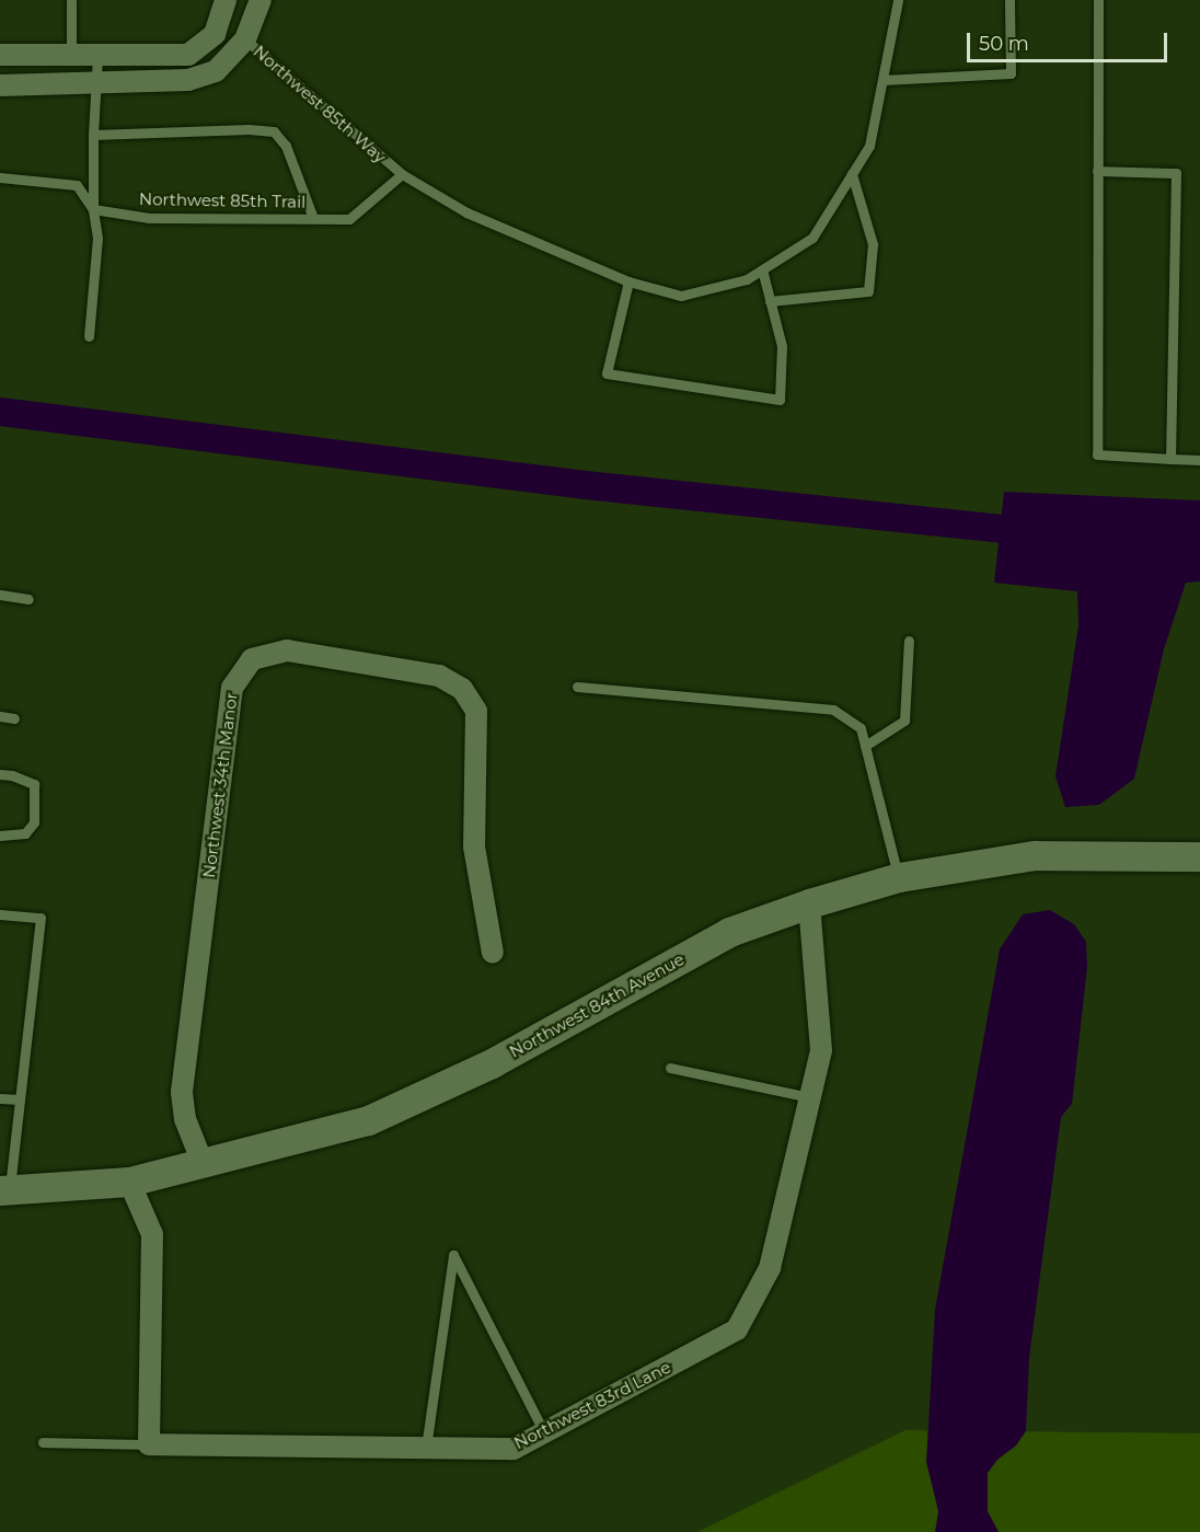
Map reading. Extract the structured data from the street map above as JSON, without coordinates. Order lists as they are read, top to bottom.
{
  "streets": {
    "street": [
      "Northwest 85th Way",
      "Northwest 34th Manor",
      "Northwest 84th Avenue",
      "Northwest 83rd Lane"
    ],
    "lane": ["Northwest 85th Trail"]
  },
  "crossings": [
    ["Northwest 85th Way", "Northwest 85th Trail"],
    ["Northwest 34th Manor", "Northwest 84th Avenue"],
    ["Northwest 84th Avenue", "Northwest 83rd Lane"]
  ],
  "scale_bar": "50 m"
}
